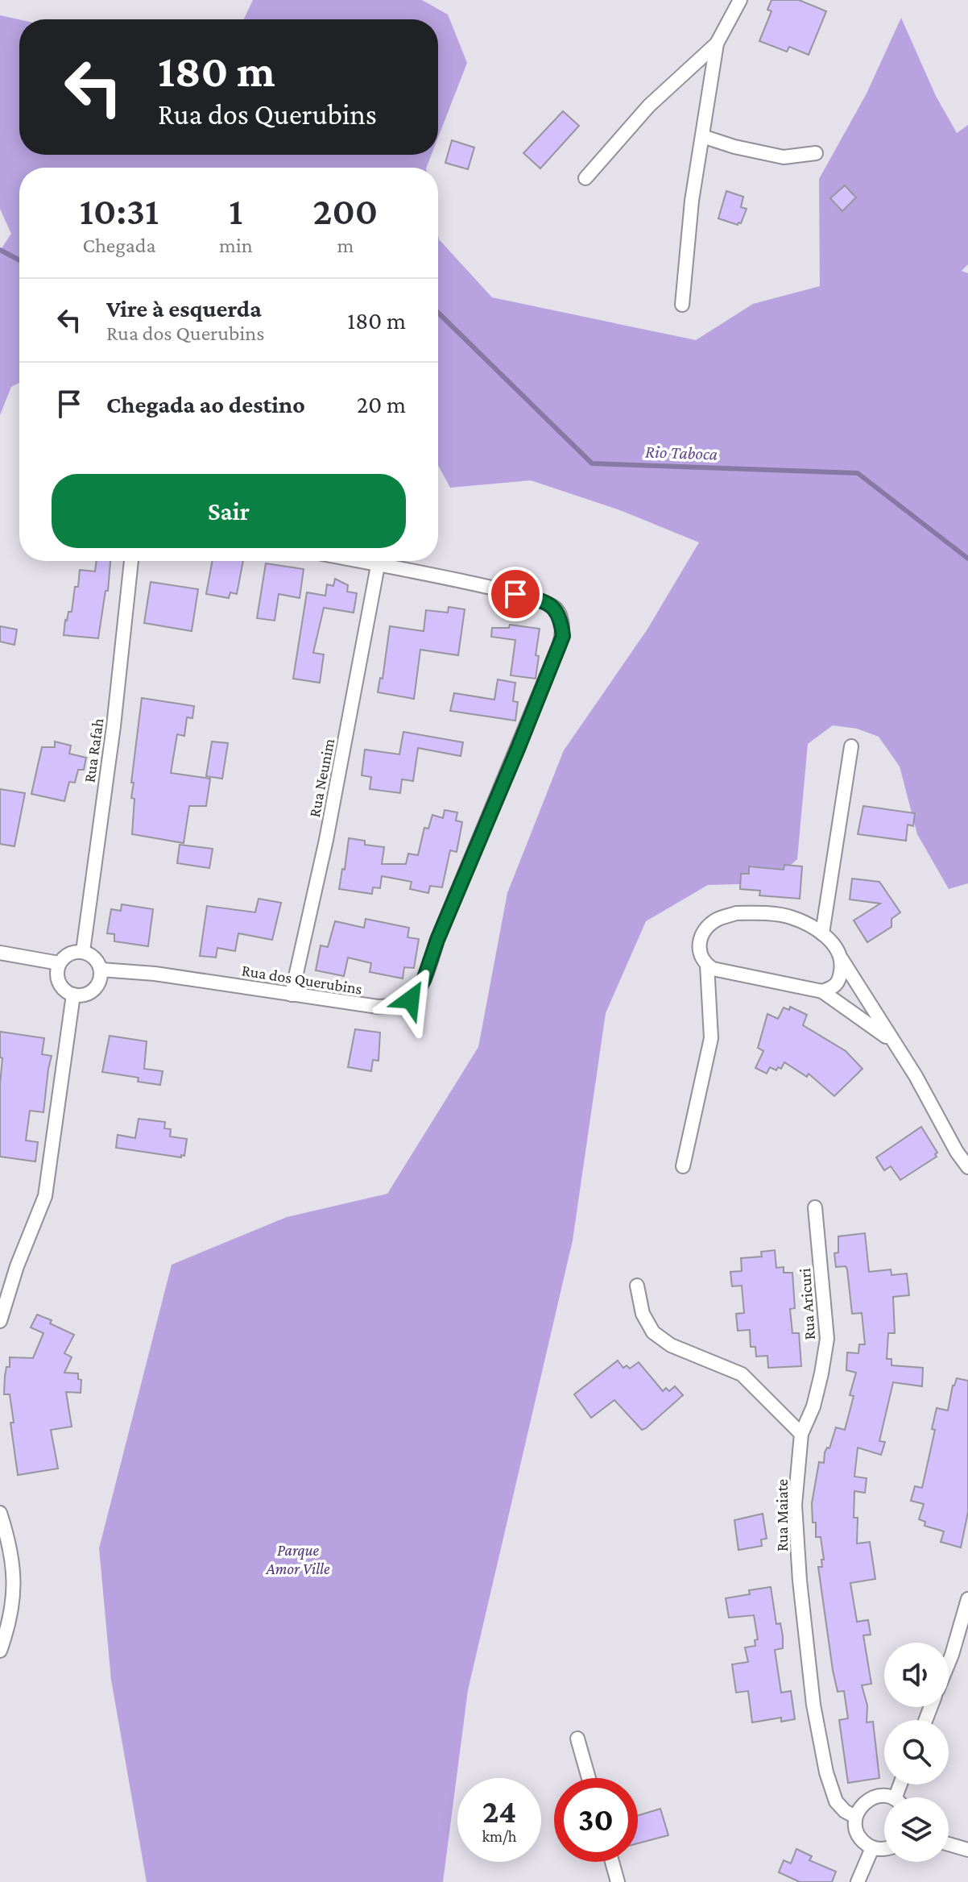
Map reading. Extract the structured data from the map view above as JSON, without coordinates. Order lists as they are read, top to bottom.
{
  "streets": {
    "street": [
      "Rua Rafah",
      "Rua Neunim",
      "Rua dos Querubins",
      "Rua Aricuri",
      "Rua Maiate"
    ]
  },
  "crossings": [
    ["Rua Rafah", "Rua dos Querubins"],
    ["Rua Neunim", "Rua dos Querubins"],
    ["Rua Aricuri", "Rua Maiate"]
  ],
  "water": ["Rio Taboca"],
  "parks": ["Parque Amor Ville"],
  "page": {
    "turn": ["180 m", "Rua dos Querubins"],
    "eta": [
      "10:31",
      "Chegada",
      "1",
      "min",
      "200",
      "m"
    ],
    "list": [
      {
        "name": "Vire à esquerda",
        "note": "Rua dos Querubins",
        "value": "180 m"
      },
      {
        "name": "Chegada ao destino",
        "value": "20 m"
      }
    ],
    "buttons": "Sair",
    "speed": "24 km/h",
    "limit": "30"
  }
}
